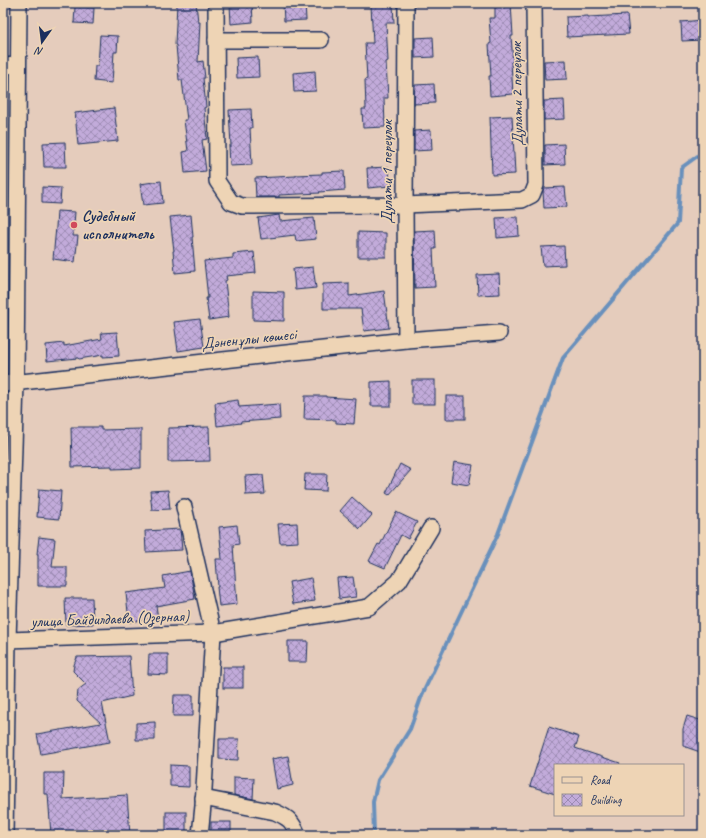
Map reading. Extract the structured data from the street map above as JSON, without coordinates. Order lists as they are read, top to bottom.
{
  "streets": {
    "street": [
      "Дулати 2 переулок",
      "Дулати 1 переулок",
      "Дәненұлы көшесі",
      "улица Байдилдаева (Озерная)"
    ]
  },
  "crossings": [
    ["Дулати 2 переулок", "Дулати 1 переулок"],
    ["Дулати 1 переулок", "Дәненұлы көшесі"]
  ],
  "places": ["Судебный исполнитель"],
  "legend": ["Road", "Building"],
  "north": "bottom"
}
